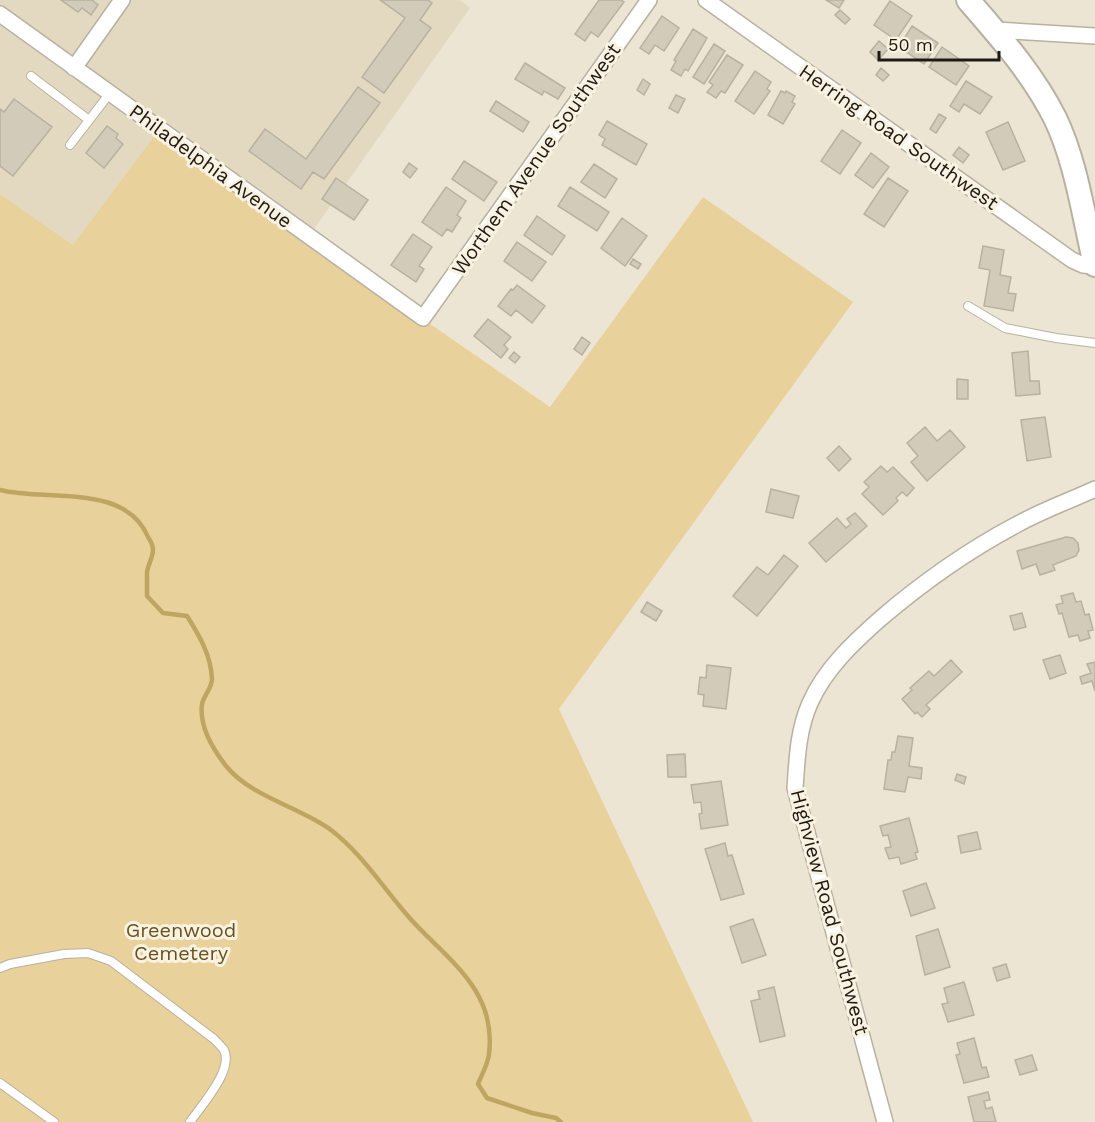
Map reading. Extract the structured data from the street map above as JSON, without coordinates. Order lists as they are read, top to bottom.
{
  "streets": {
    "street": [
      "Herring Road Southwest",
      "Worthem Avenue Southwest",
      "Philadelphia Avenue",
      "Highview Road Southwest"
    ]
  },
  "crossings": [
    ["Worthem Avenue Southwest", "Philadelphia Avenue"]
  ],
  "parks": ["Greenwood Cemetery"],
  "scale_bar": "50 m"
}
